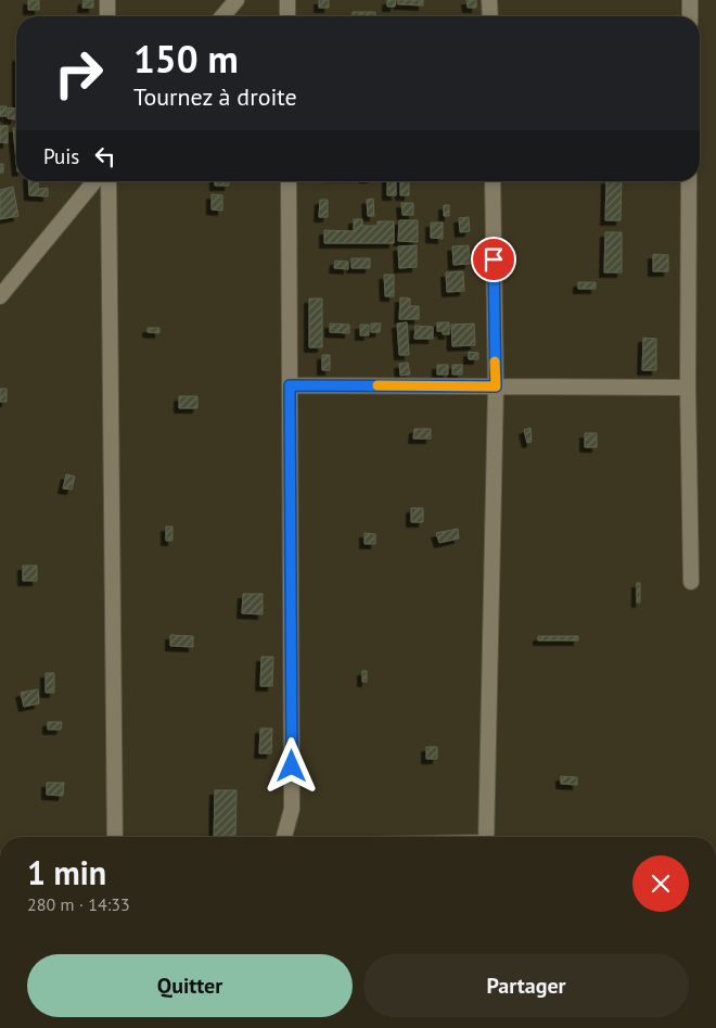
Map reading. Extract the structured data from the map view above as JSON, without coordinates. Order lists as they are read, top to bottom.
{
  "page": {
    "turn": ["150 m", "Tournez à droite"],
    "then": "Puis",
    "heading": ["1 min", "280 m · 14:33"],
    "buttons": ["Quitter", "Partager"]
  }
}
